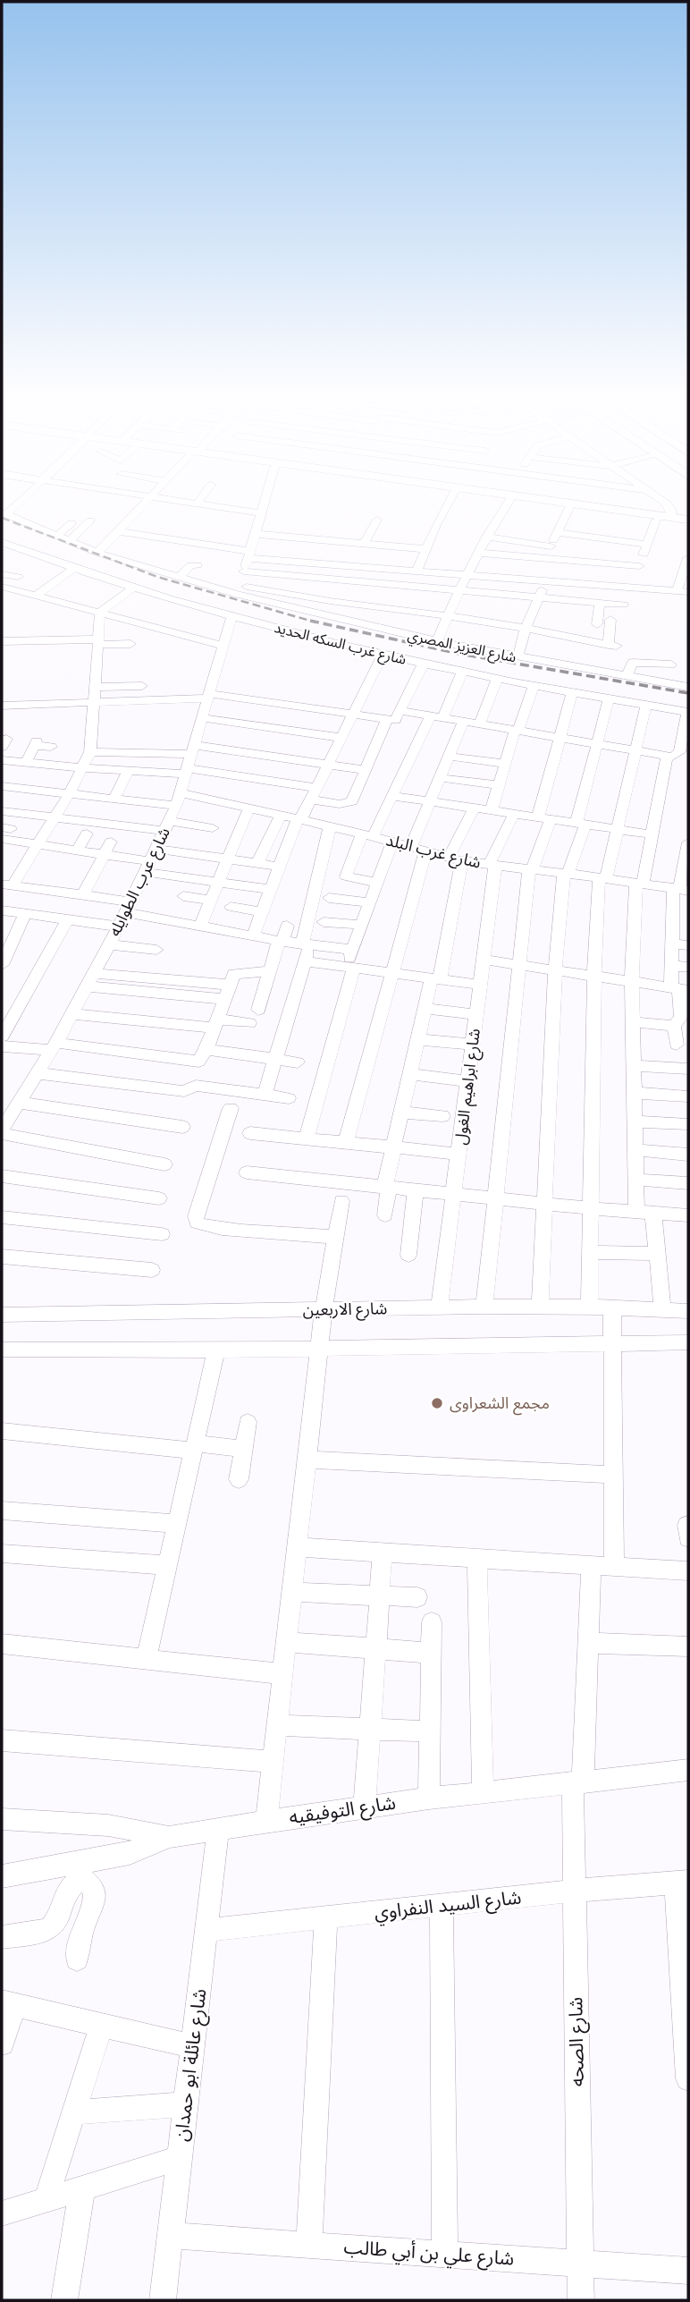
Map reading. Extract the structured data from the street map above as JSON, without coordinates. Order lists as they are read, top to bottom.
{
  "streets": {
    "street": [
      "شارع غرب السكه الحديد",
      "شارع العزيز المصري",
      "شارع غرب البلد",
      "شارع عرب الطوايله",
      "شارع ابراهيم الغول",
      "شارع الاربعين",
      "شارع التوفيقيه",
      "شارع السيد النفراوي",
      "شارع الصحه",
      "شارع عائلة ابو حمدان",
      "شارع علي بن أبي طالب"
    ]
  },
  "crossings": [
    ["شارع غرب السكه الحديد", "شارع عرب الطوايله"],
    ["شارع غرب البلد", "شارع عرب الطوايله"],
    ["شارع غرب البلد", "شارع ابراهيم الغول"],
    ["شارع ابراهيم الغول", "شارع الاربعين"],
    ["شارع التوفيقيه", "شارع الصحه"],
    ["شارع التوفيقيه", "شارع عائلة ابو حمدان"],
    ["شارع السيد النفراوي", "شارع الصحه"],
    ["شارع السيد النفراوي", "شارع عائلة ابو حمدان"],
    ["شارع الصحه", "شارع علي بن أبي طالب"],
    ["شارع عائلة ابو حمدان", "شارع علي بن أبي طالب"]
  ],
  "places": ["مجمع الشعراوى"]
}
